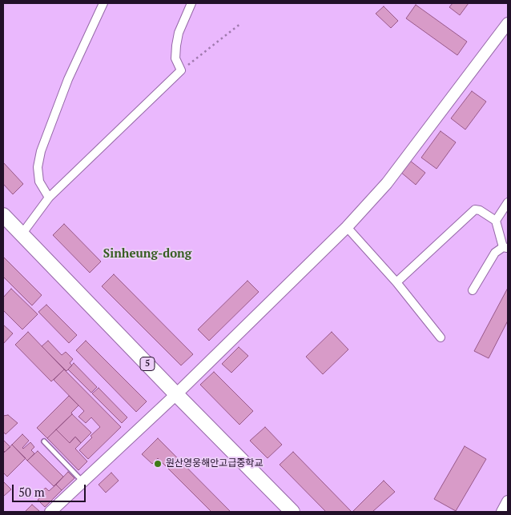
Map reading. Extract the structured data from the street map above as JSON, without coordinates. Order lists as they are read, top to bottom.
{
  "streets": {
    "highway": ["5"]
  },
  "districts": ["Sinheung-dong"],
  "places": ["원산영웅해안고급중학교"],
  "scale_bar": "50 m"
}
